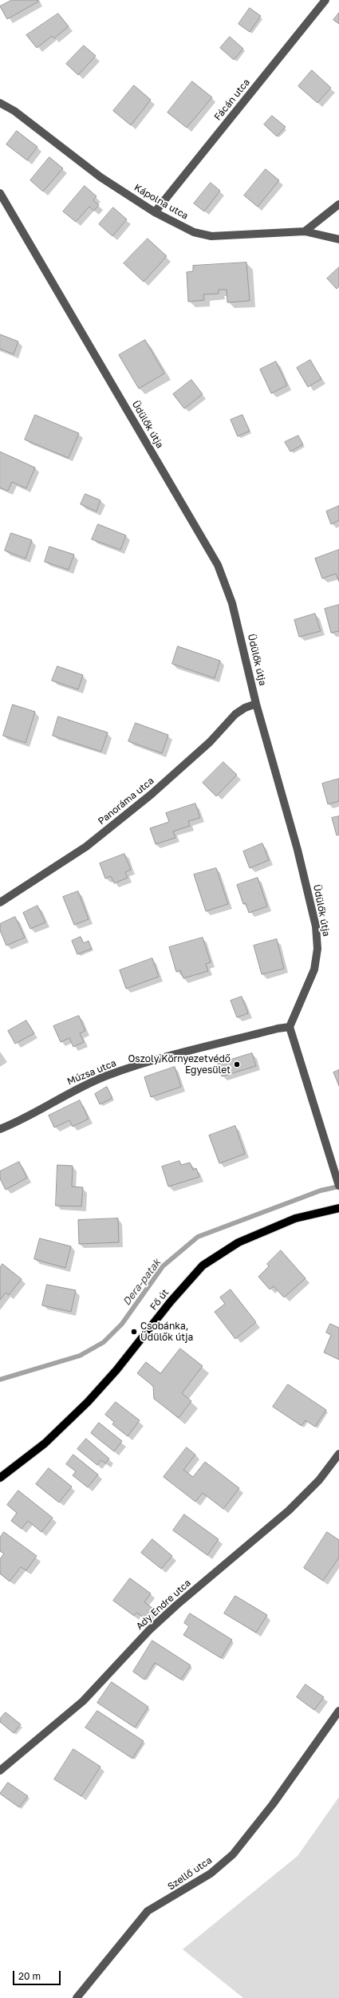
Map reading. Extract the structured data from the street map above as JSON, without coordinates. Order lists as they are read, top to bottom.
{
  "streets": {
    "main road": ["Fő út"],
    "street": [
      "Fácán utca",
      "Kápolna utca",
      "Üdülők útja",
      "Panoráma utca",
      "Múzsa utca",
      "Ady Endre utca",
      "Szellő utca"
    ]
  },
  "crossings": [
    ["Fácán utca", "Kápolna utca"],
    ["Üdülők útja", "Panoráma utca"],
    ["Üdülők útja", "Múzsa utca"]
  ],
  "water": ["Dera-patak"],
  "places": ["Oszoly Környezetvédő Egyesület", "Csobánka, Üdülők útja"],
  "scale_bar": "20 m"
}
